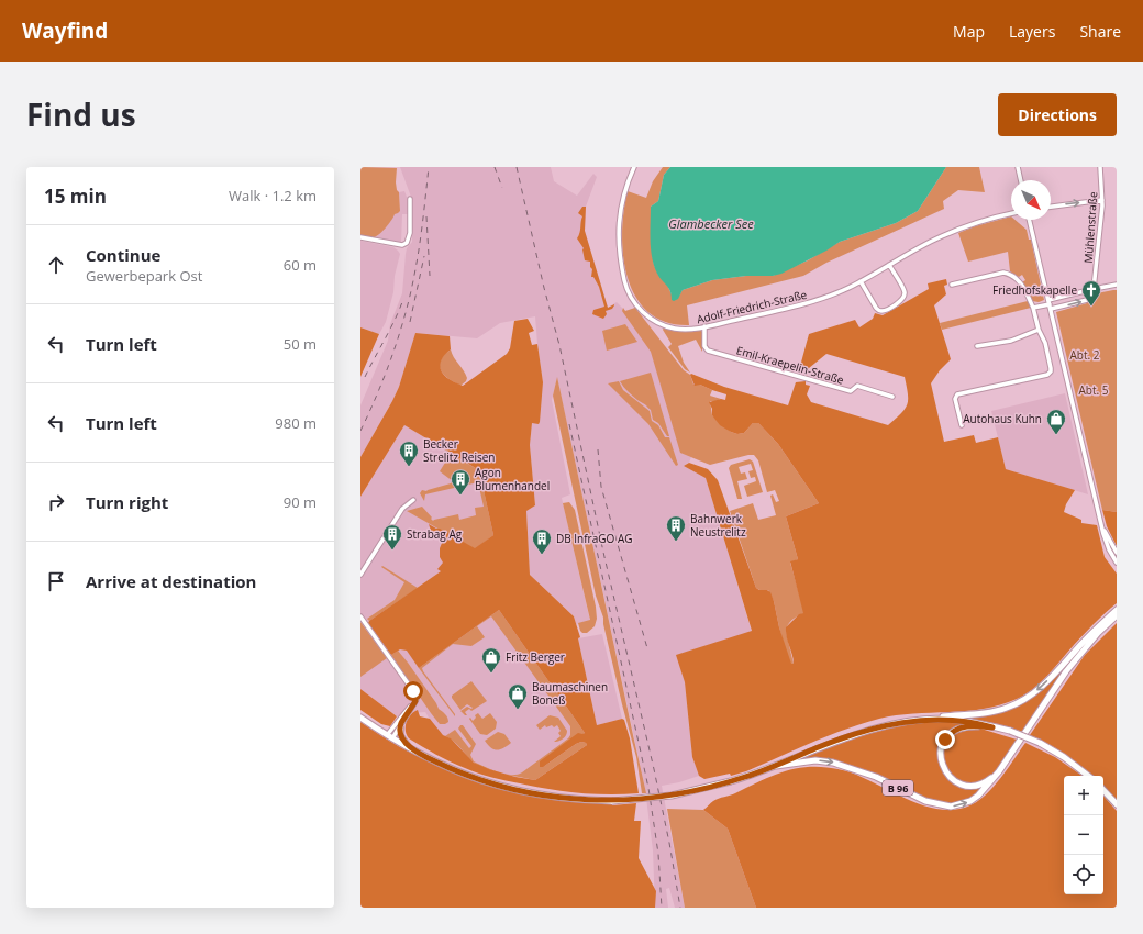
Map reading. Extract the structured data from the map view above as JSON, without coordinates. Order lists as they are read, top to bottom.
{
  "streets": {
    "main road": ["B 96"],
    "street": ["Mühlenstraße", "Adolf-Friedrich-Straße", "Emil-Kraepelin-Straße"]
  },
  "crossings": [
    ["Adolf-Friedrich-Straße", "Emil-Kraepelin-Straße"]
  ],
  "water": ["Glambecker See"],
  "parks": ["Abt. 2", "Abt. 5"],
  "places": {
    "church": ["Friedhofskapelle"],
    "shop": ["Autohaus Kuhn", "Fritz Berger", "Baumaschinen Boneß"],
    "building": [
      "Becker Strelitz Reisen",
      "Agon Blumenhandel",
      "Bahnwerk Neustrelitz",
      "Strabag Ag",
      "DB InfraGO AG"
    ]
  },
  "north": "bottom right",
  "page": {
    "header": "Wayfind",
    "nav": ["Map", "Layers", "Share"],
    "title": "Find us",
    "buttons": "Directions",
    "heading": ["15 min", "Walk · 1.2 km"],
    "list": [
      ["Continue", "Gewerbepark Ost", "60 m"],
      ["Turn left", "50 m"],
      ["Turn left", "980 m"],
      ["Turn right", "90 m"],
      "Arrive at destination"
    ],
    "map_buttons": ["+", "−"]
  }
}
